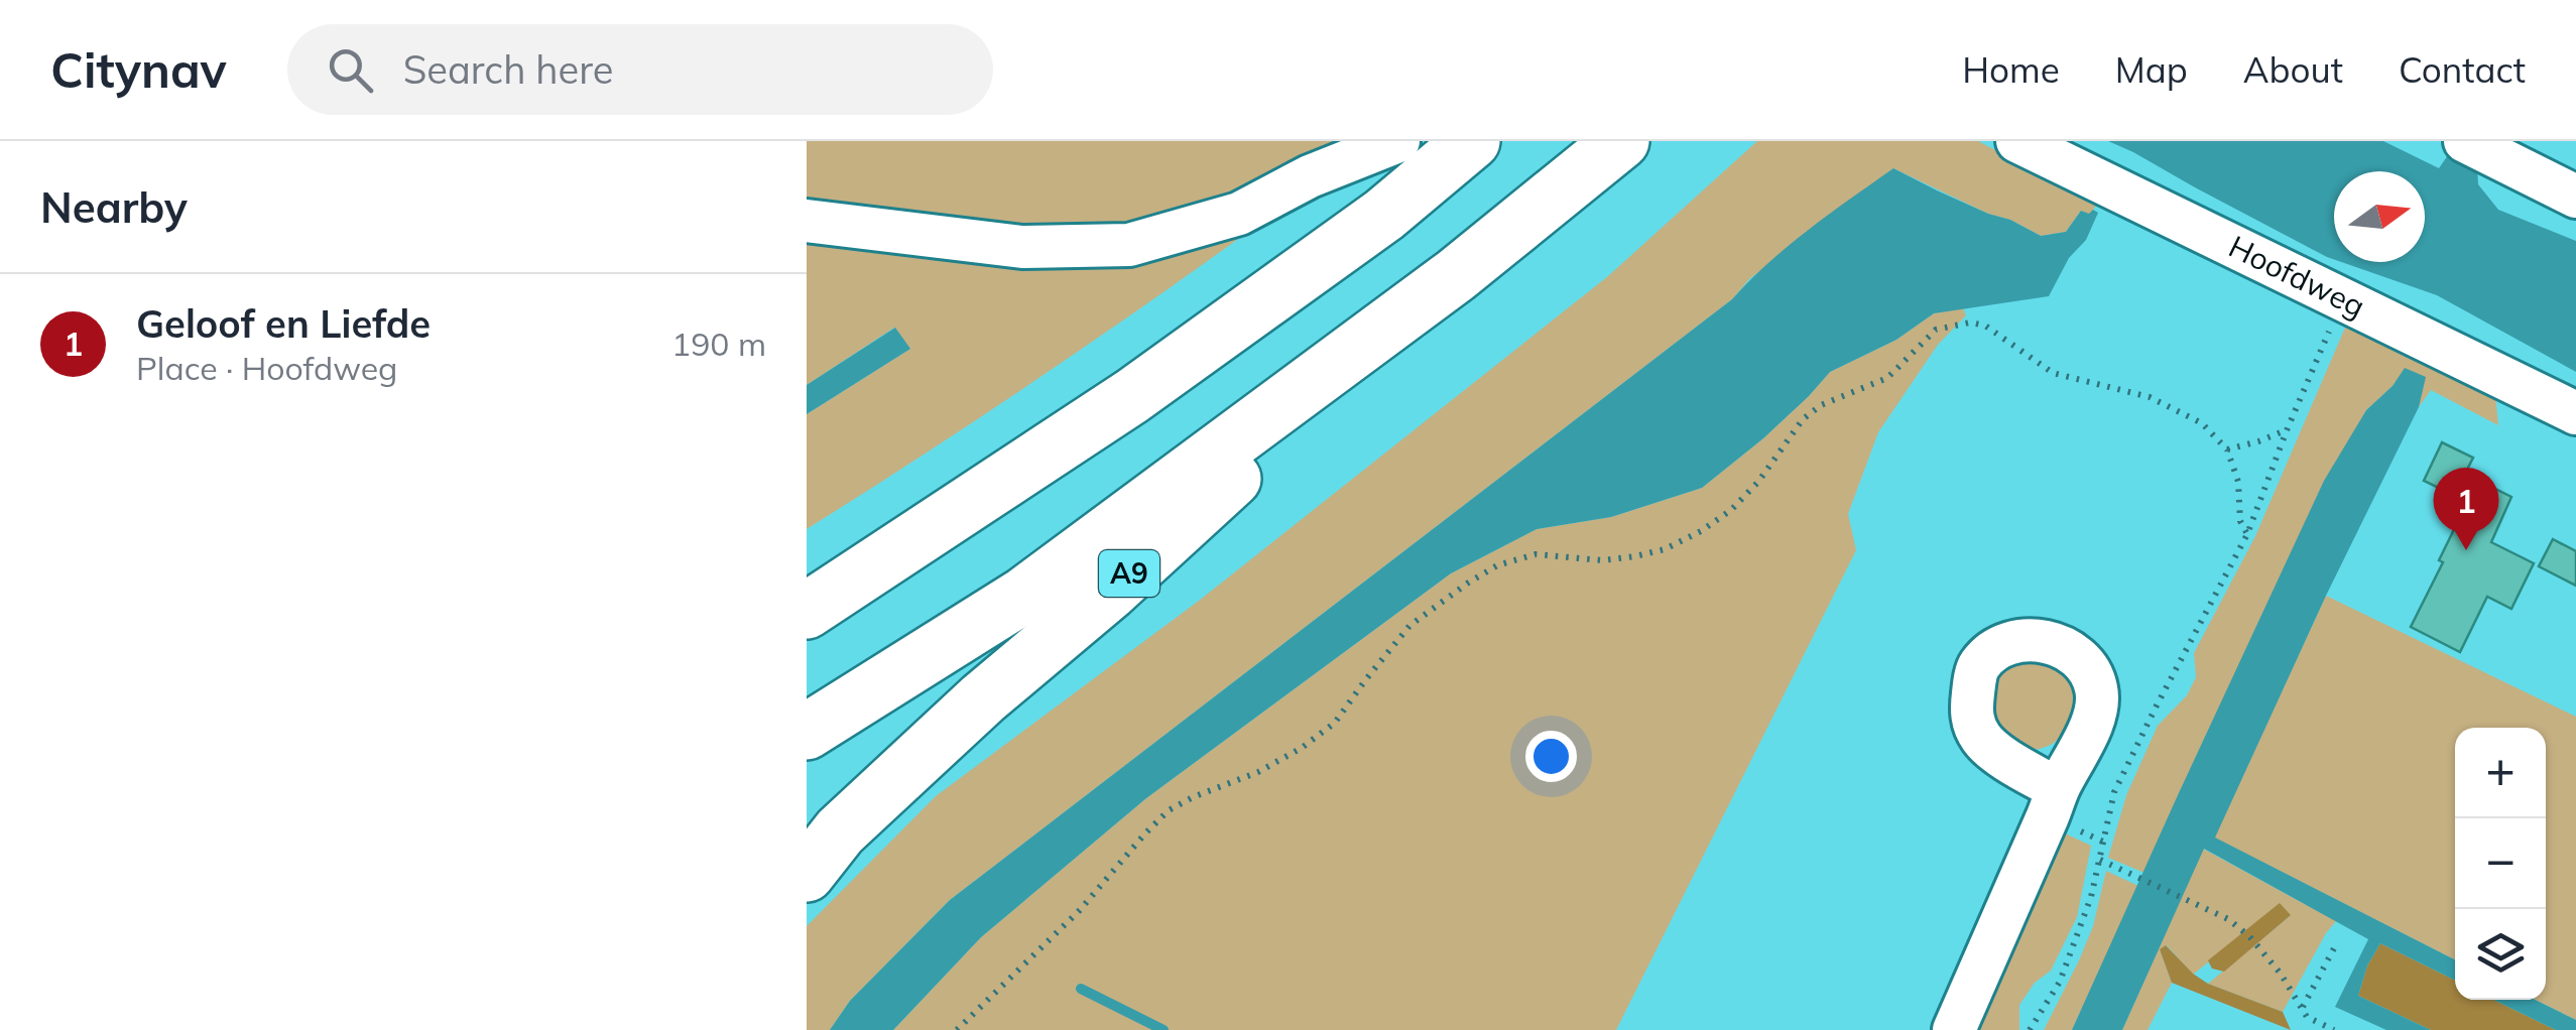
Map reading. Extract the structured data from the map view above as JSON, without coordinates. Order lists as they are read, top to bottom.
{
  "streets": {
    "highway": ["A9"],
    "street": ["Hoofdweg"]
  },
  "north": "right",
  "page": {
    "header": "Citynav",
    "search": "Search here",
    "nav": [
      "Home",
      "Map",
      "About",
      "Contact"
    ],
    "heading": "Nearby",
    "list": [
      {
        "mark": "1",
        "name": "Geloof en Liefde",
        "note": "Place · Hoofdweg",
        "value": "190 m"
      }
    ],
    "pins": "1",
    "map_buttons": ["+", "−"]
  }
}
